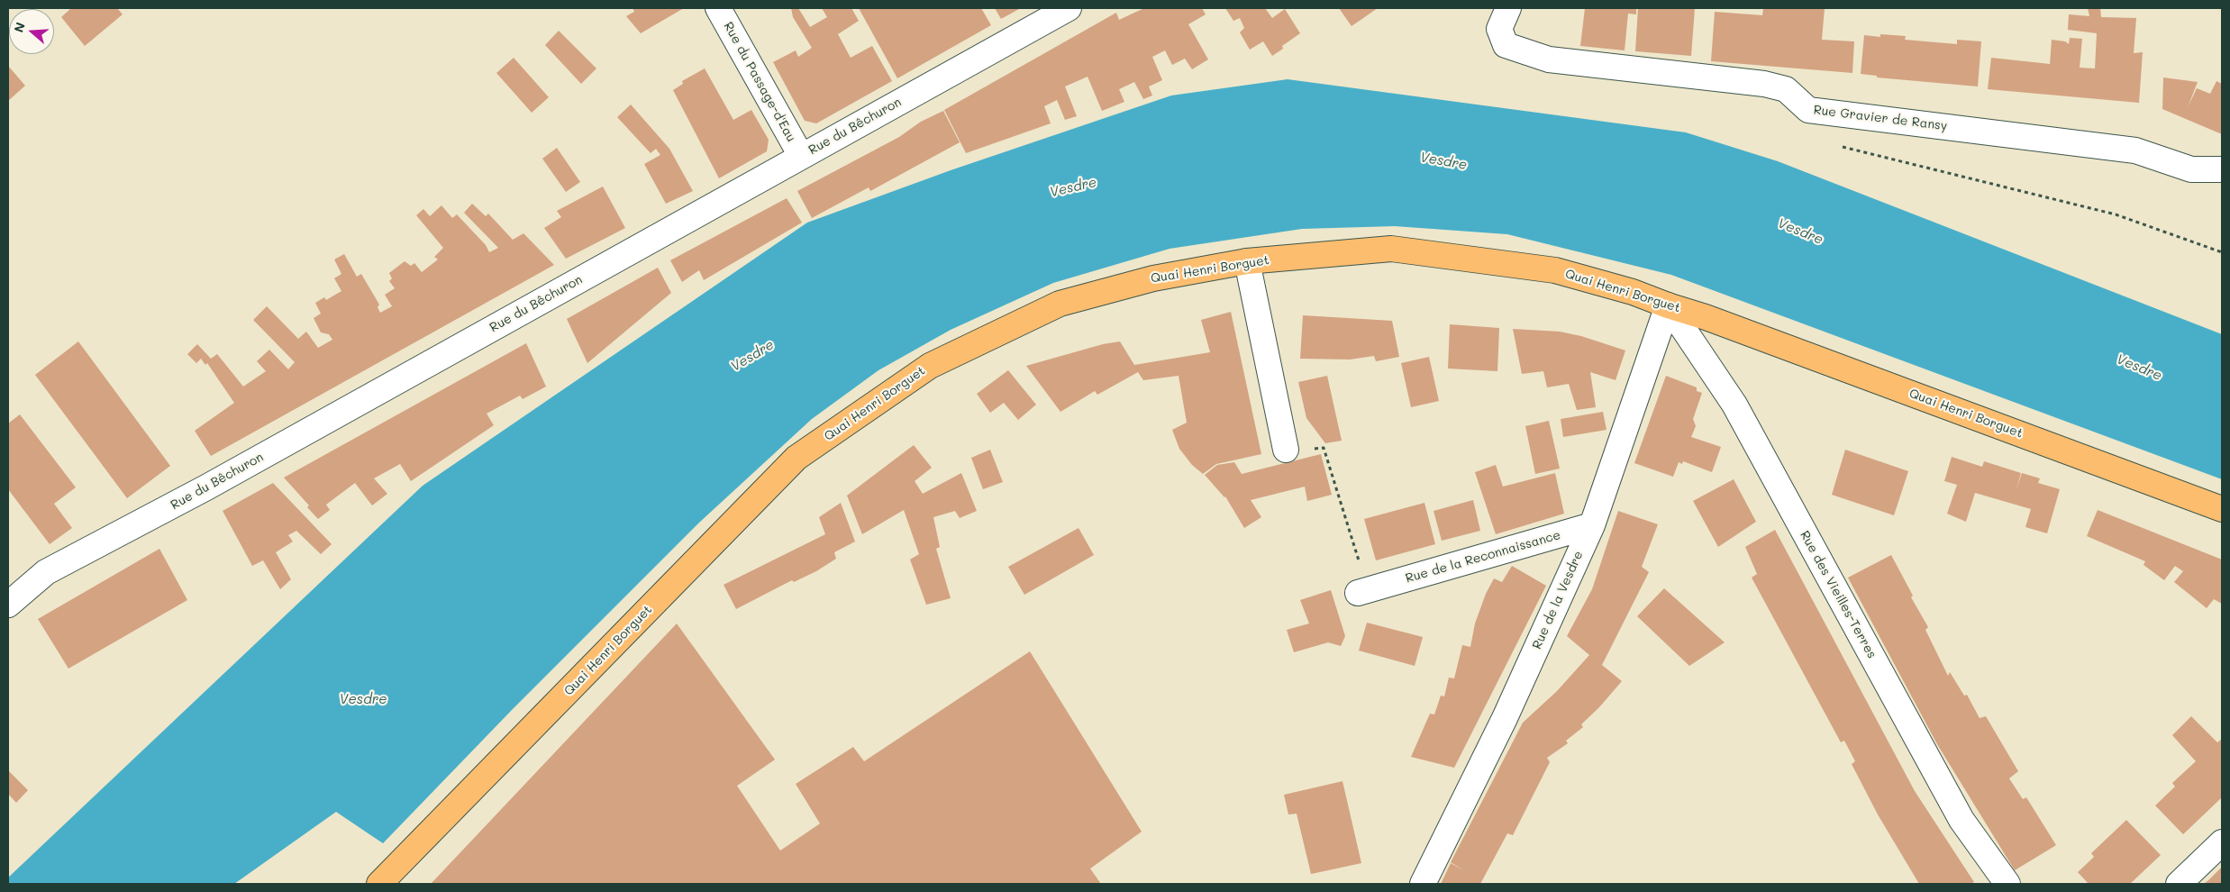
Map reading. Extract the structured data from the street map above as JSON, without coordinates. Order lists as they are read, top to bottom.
{
  "streets": {
    "main road": ["Quai Henri Borguet"],
    "street": [
      "Rue du Passage-d'Eau",
      "Rue Gravier de Ransy",
      "Rue du Bêchuron",
      "Rue de la Reconnaissance",
      "Rue des Vieilles-Terres",
      "Rue de la Vesdre"
    ]
  },
  "crossings": [
    ["Rue du Passage-d'Eau", "Rue du Bêchuron"],
    ["Quai Henri Borguet", "Rue des Vieilles-Terres"],
    ["Quai Henri Borguet", "Rue de la Vesdre"],
    ["Rue de la Reconnaissance", "Rue de la Vesdre"],
    ["Rue des Vieilles-Terres", "Rue de la Vesdre"]
  ],
  "water": ["Vesdre"],
  "north": "left"
}
